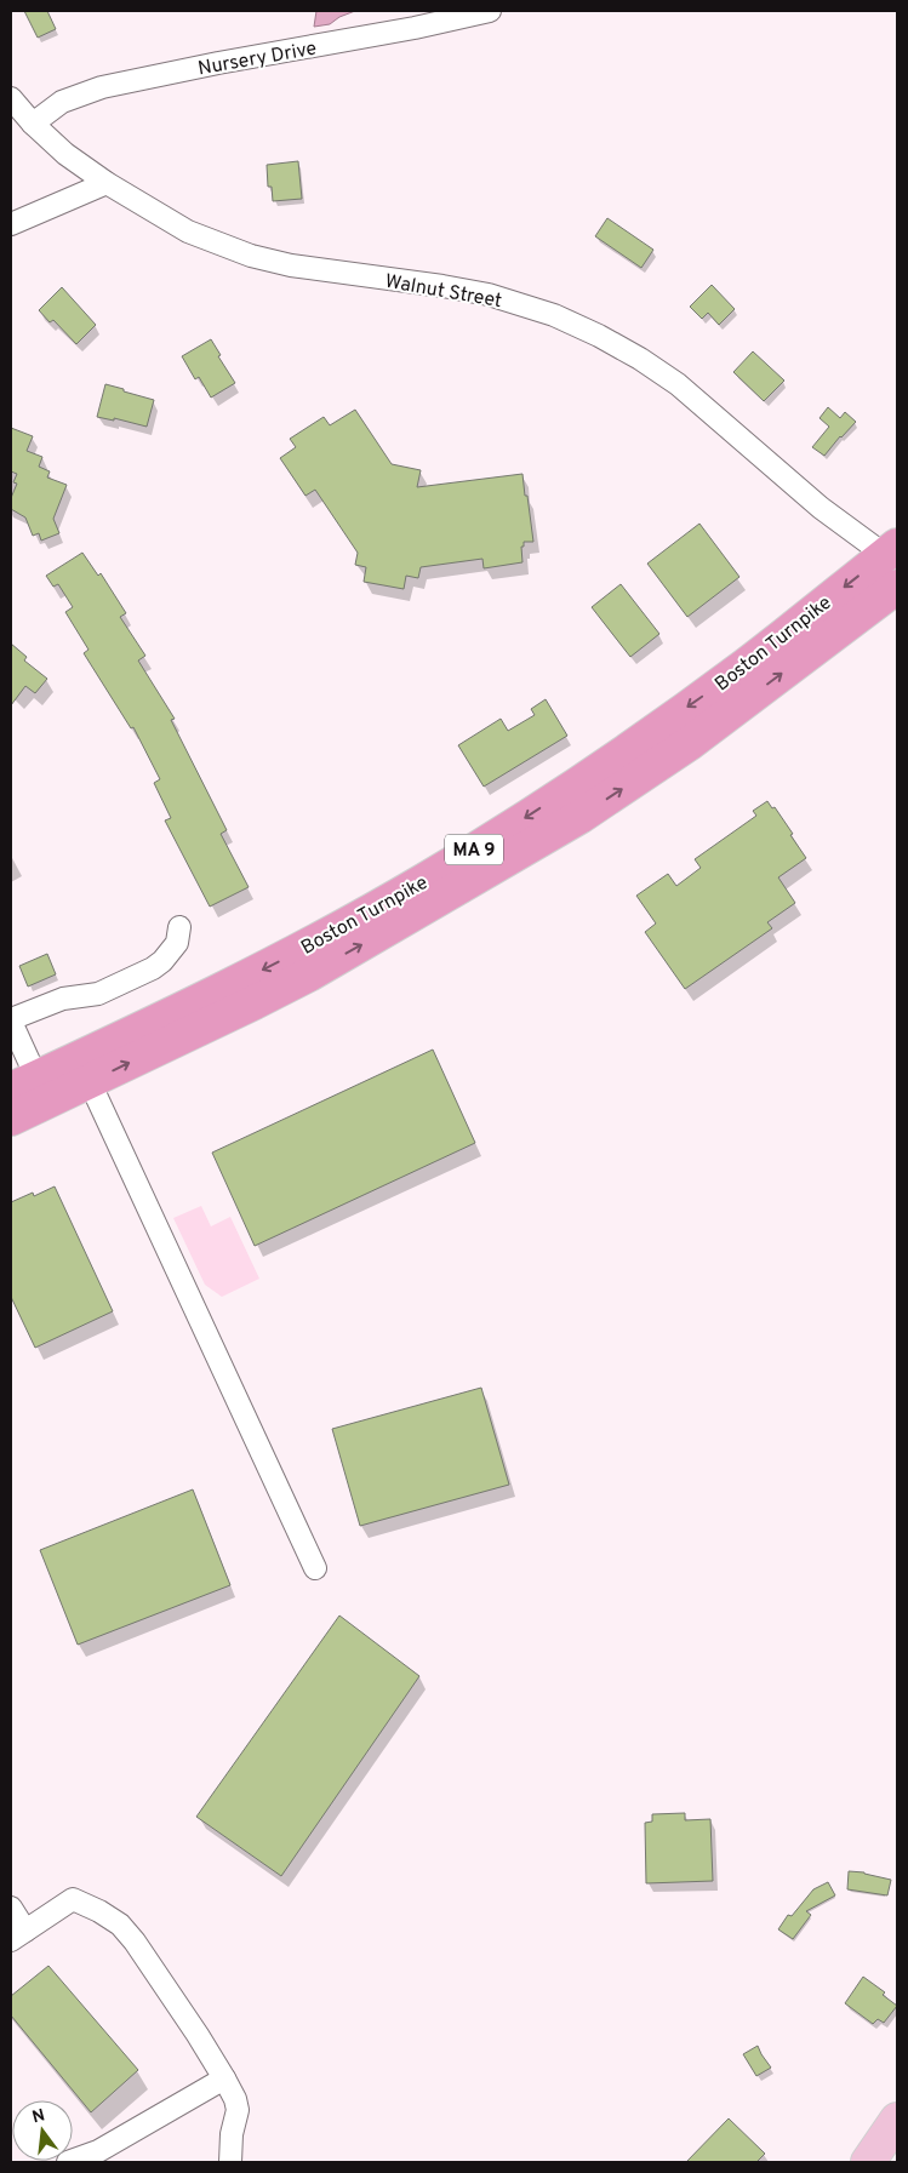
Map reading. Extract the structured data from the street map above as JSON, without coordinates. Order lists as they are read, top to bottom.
{
  "streets": {
    "highway": ["Boston Turnpike", "MA 9"],
    "street": ["Nursery Drive", "Walnut Street"]
  },
  "crossings": [
    ["Nursery Drive", "Walnut Street"],
    ["Walnut Street", "Boston Turnpike"]
  ],
  "north": "top"
}
